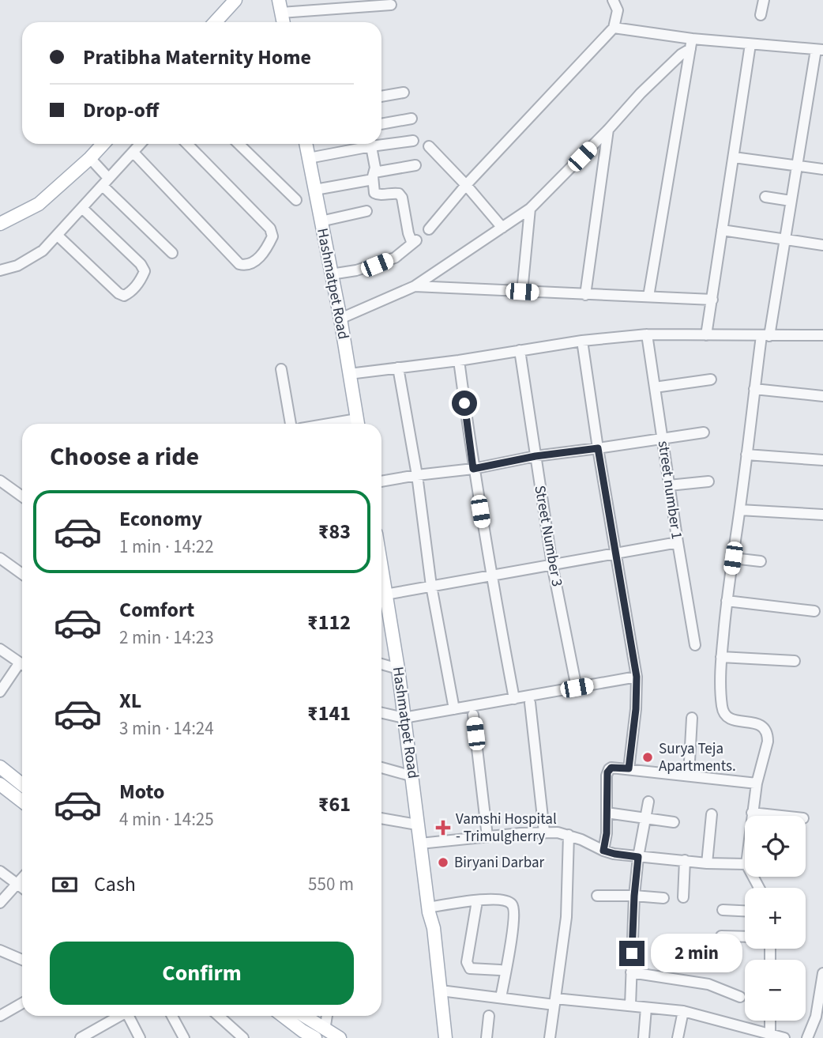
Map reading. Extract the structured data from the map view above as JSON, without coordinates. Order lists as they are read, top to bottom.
{
  "streets": {
    "main road": ["Hashmatpet Road"],
    "street": ["street number 1", "Street Number 3"]
  },
  "places": {
    "other": ["Surya Teja Apartments.", "Biryani Darbar"],
    "health": ["Vamshi Hospital - Trimulgherry"]
  },
  "page": {
    "banner": ["Pratibha Maternity Home", "Drop-off"],
    "heading": "Choose a ride",
    "list": [
      {
        "name": "Economy",
        "note": "1 min · 14:22",
        "value": "₹83"
      },
      {
        "name": "Comfort",
        "note": "2 min · 14:23",
        "value": "₹112"
      },
      {
        "name": "XL",
        "note": "3 min · 14:24",
        "value": "₹141"
      },
      {
        "name": "Moto",
        "note": "4 min · 14:25",
        "value": "₹61"
      }
    ],
    "map_buttons": ["+", "−"],
    "pay": ["Cash", "550 m"],
    "buttons": "Confirm",
    "bubble": "2 min"
  }
}
